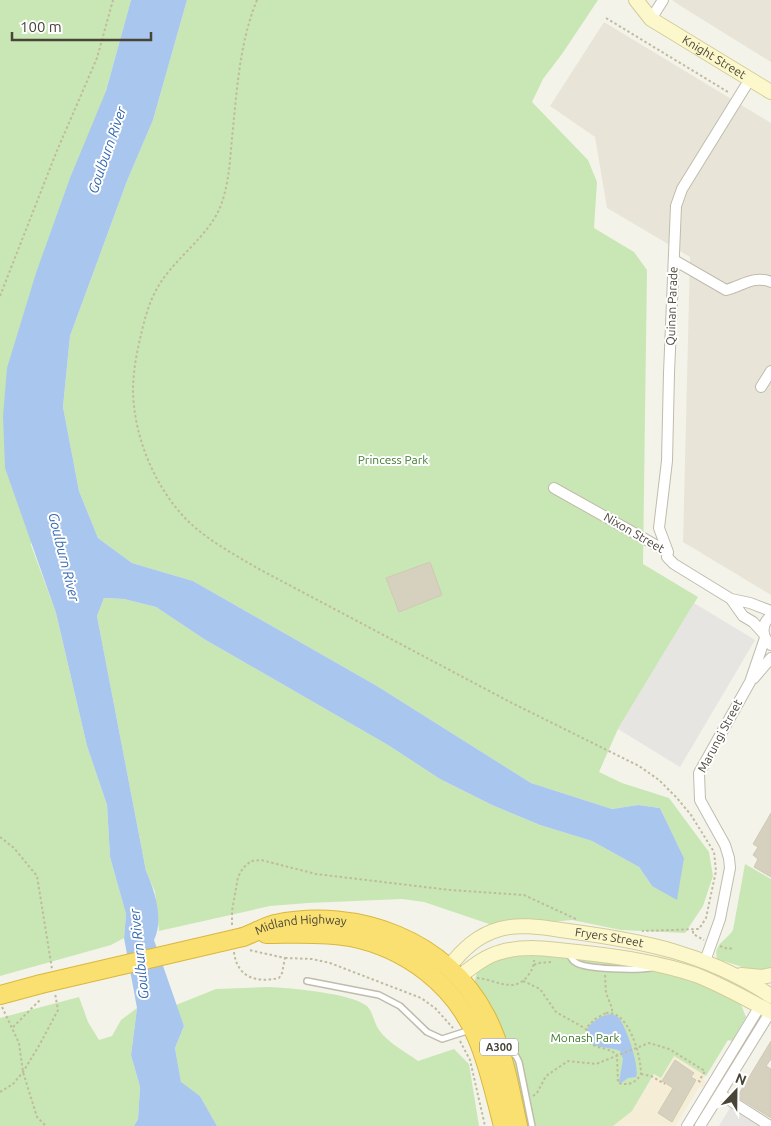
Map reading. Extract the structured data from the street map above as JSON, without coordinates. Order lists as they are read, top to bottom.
{
  "streets": {
    "highway": ["Midland Highway", "A300"],
    "street": [
      "Knight Street",
      "Quinan Parade",
      "Nixon Street",
      "Marungi Street",
      "Fryers Street"
    ]
  },
  "crossings": [
    ["Knight Street", "Quinan Parade"],
    ["Quinan Parade", "Nixon Street"],
    ["Nixon Street", "Marungi Street"],
    ["Marungi Street", "Fryers Street"],
    ["Midland Highway", "Fryers Street"],
    ["Midland Highway", "A300"]
  ],
  "water": ["Goulburn River"],
  "parks": ["Princess Park", "Monash Park"],
  "scale_bar": "100 m",
  "north": "top"
}
